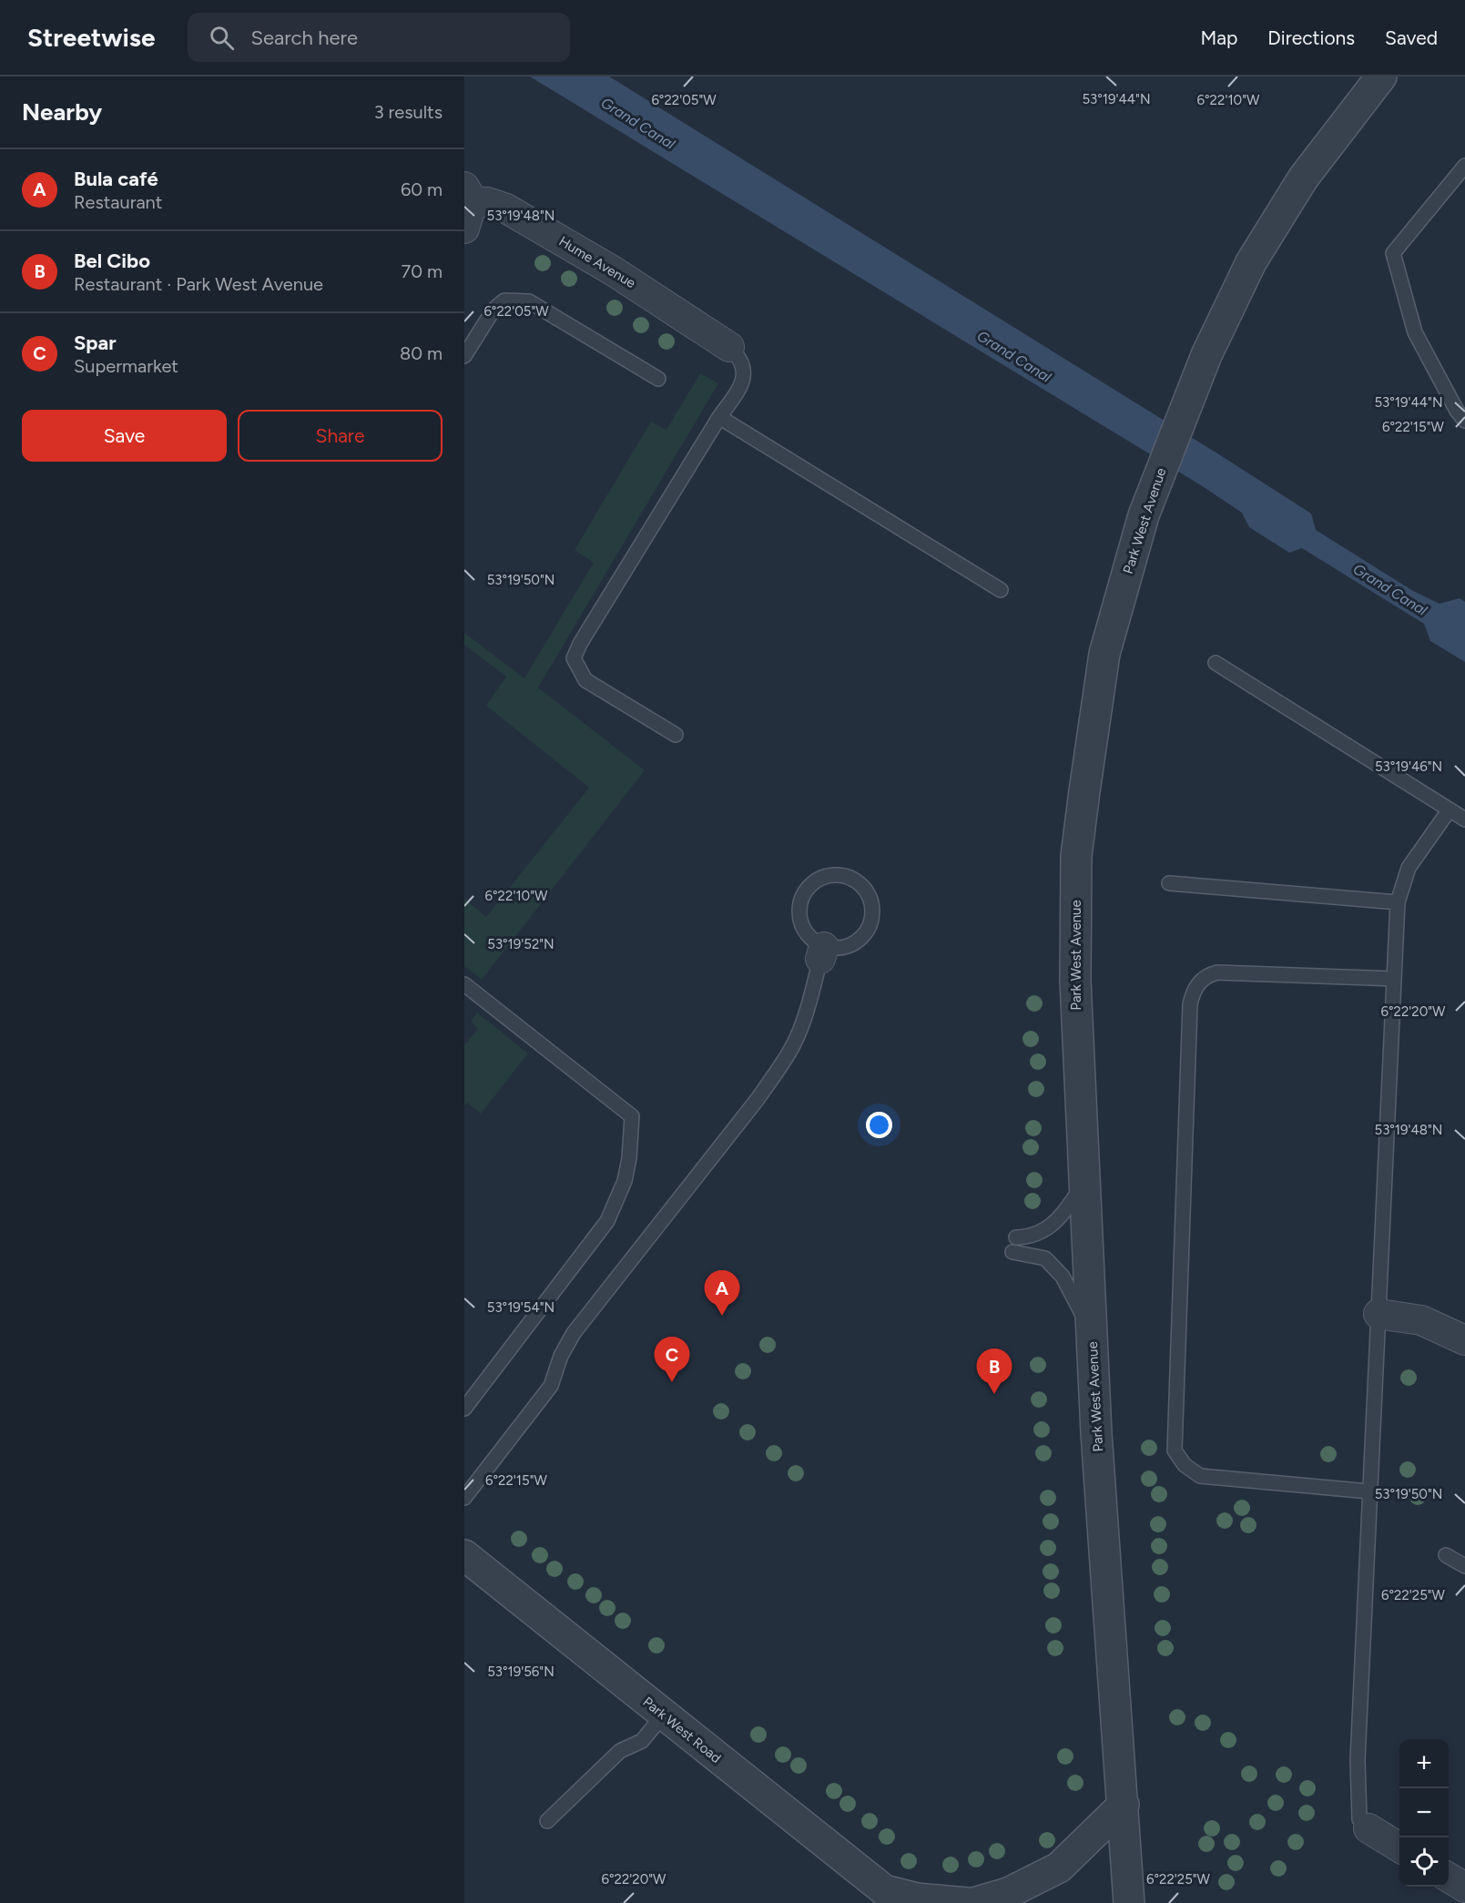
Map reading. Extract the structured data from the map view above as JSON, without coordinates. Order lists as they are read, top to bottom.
{
  "streets": {
    "street": ["Hume Avenue", "Park West Avenue", "Park West Road"]
  },
  "water": ["Grand Canal"],
  "page": {
    "header": "Streetwise",
    "search": "Search here",
    "nav": ["Map", "Directions", "Saved"],
    "heading": ["Nearby", "3 results"],
    "list": [
      {
        "mark": "A",
        "name": "Bula café",
        "note": "Restaurant",
        "value": "60 m"
      },
      {
        "mark": "B",
        "name": "Bel Cibo",
        "note": "Restaurant · Park West Avenue",
        "value": "70 m"
      },
      {
        "mark": "C",
        "name": "Spar",
        "note": "Supermarket",
        "value": "80 m"
      }
    ],
    "buttons": ["Save", "Share"],
    "pins": ["A", "C", "B"],
    "map_buttons": ["+", "−"]
  },
  "coordinates": [
    "53°19'44\"N",
    "6°22'05\"W",
    "6°22'10\"W",
    "53°19'48\"N",
    "6°22'15\"W",
    "53°19'50\"N",
    "53°19'46\"N",
    "53°19'52\"N",
    "6°22'20\"W",
    "53°19'54\"N",
    "6°22'25\"W",
    "53°19'56\"N"
  ]
}
